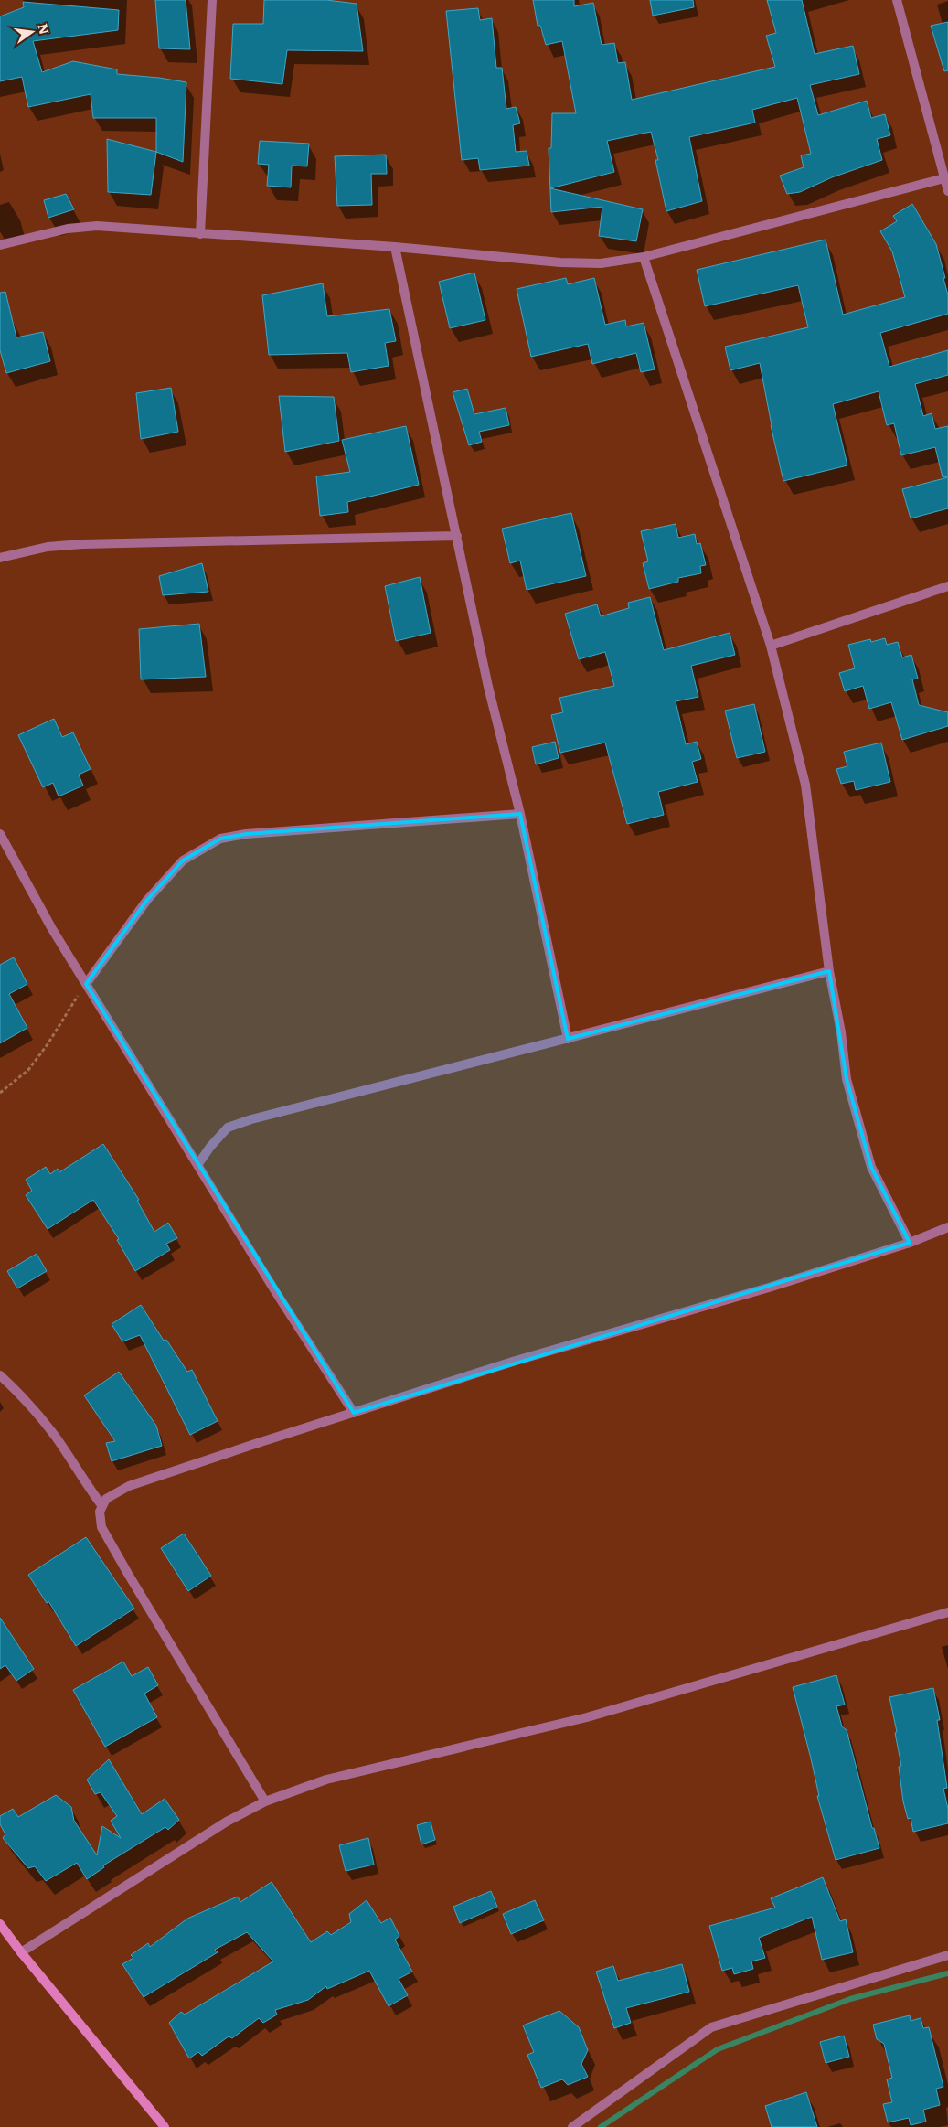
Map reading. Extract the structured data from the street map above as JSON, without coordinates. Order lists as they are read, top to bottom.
{
  "north": "right"
}
